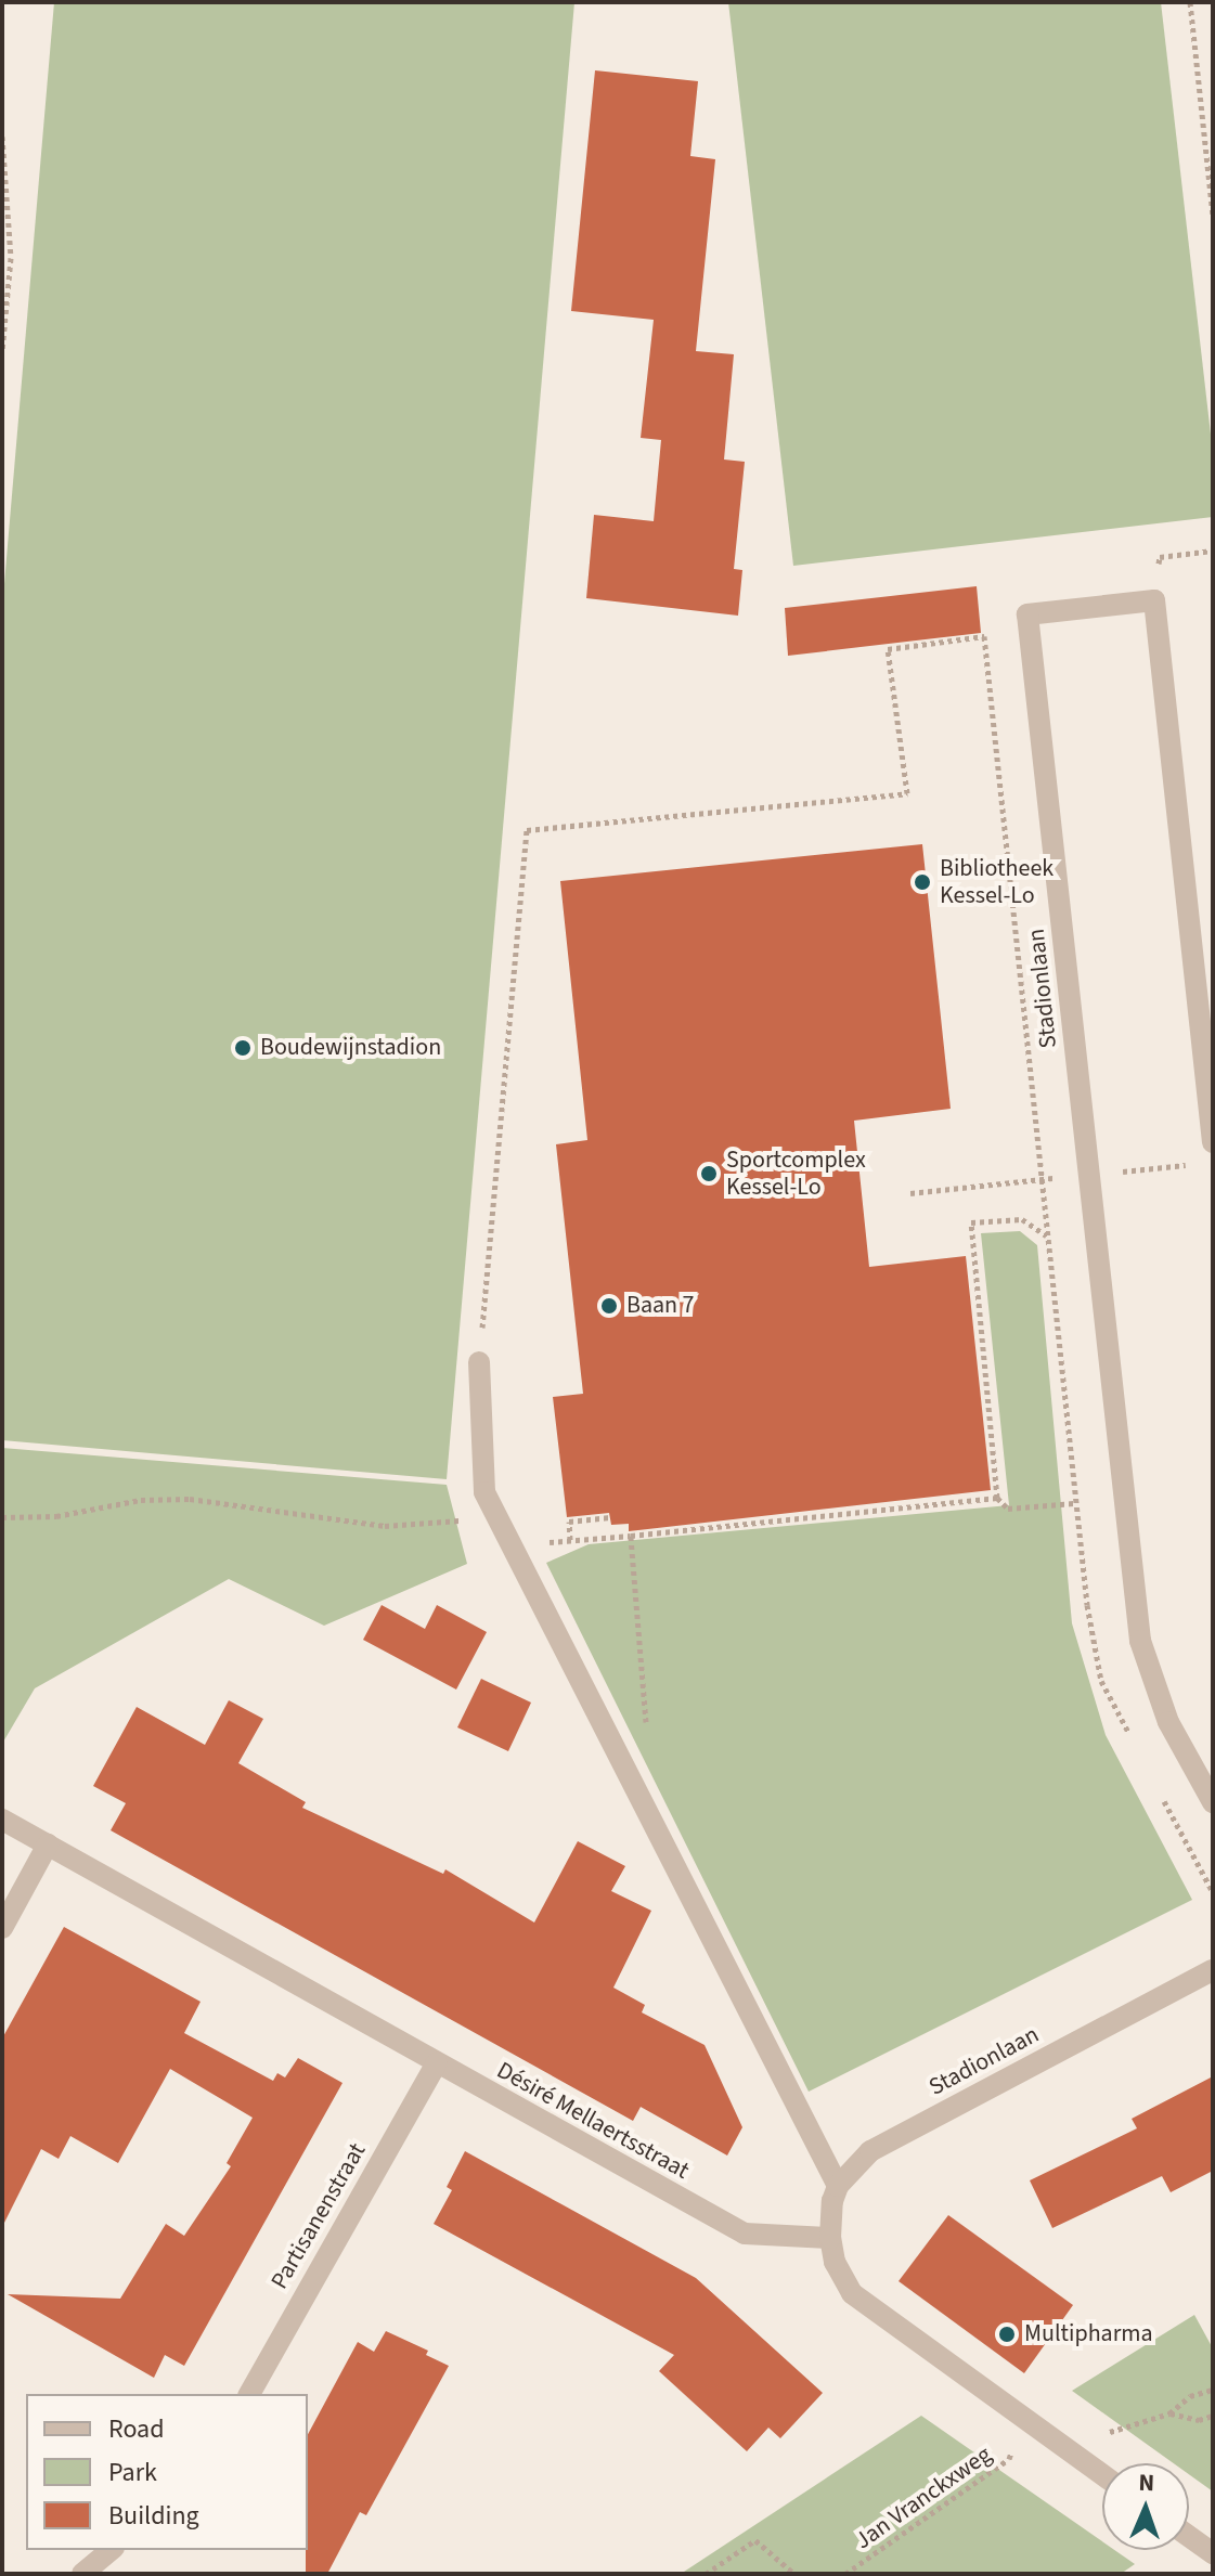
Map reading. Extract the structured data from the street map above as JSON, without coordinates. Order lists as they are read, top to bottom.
{
  "streets": {
    "street": ["Stadionlaan", "Désiré Mellaertsstraat", "Partisanenstraat"],
    "path": ["Jan Vranckxweg"]
  },
  "crossings": [
    ["Désiré Mellaertsstraat", "Partisanenstraat"]
  ],
  "places": [
    "Bibliotheek Kessel-Lo",
    "Boudewijnstadion",
    "Sportcomplex Kessel-Lo",
    "Baan 7",
    "Multipharma"
  ],
  "legend": ["Road", "Park", "Building"],
  "north": "top"
}
